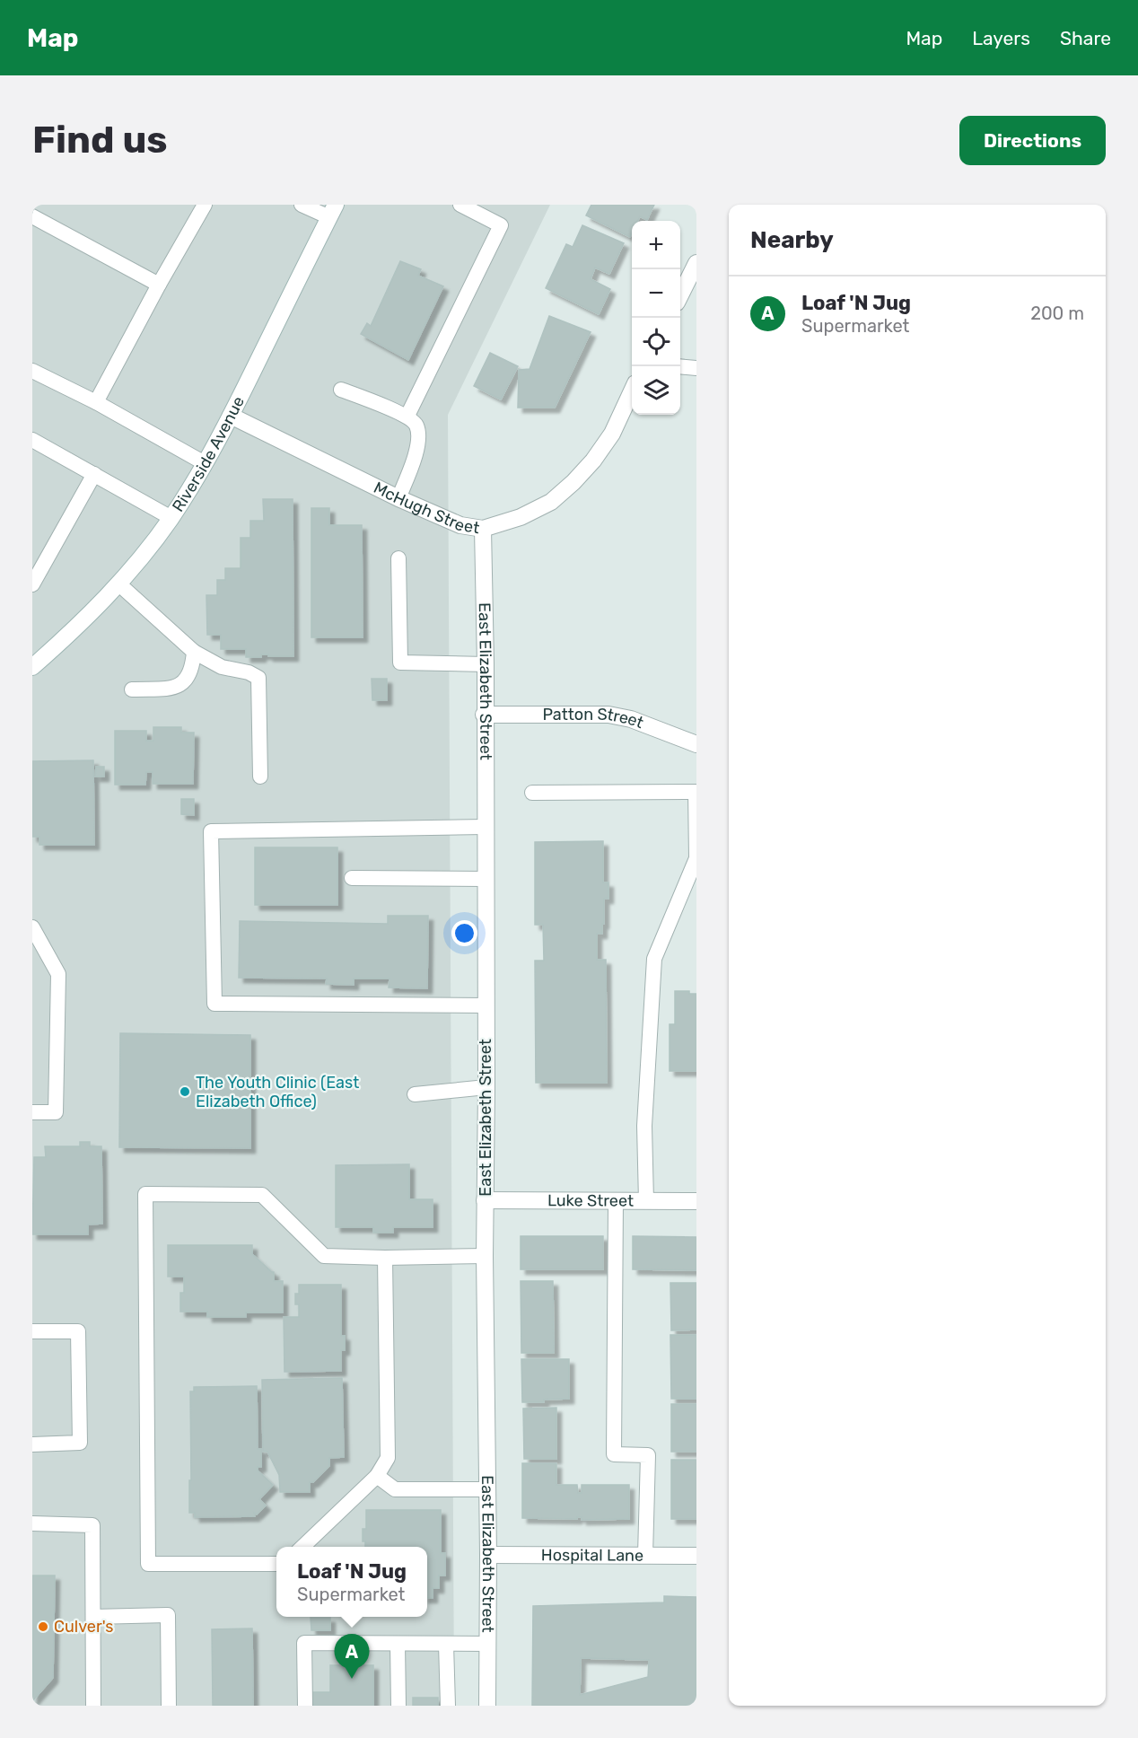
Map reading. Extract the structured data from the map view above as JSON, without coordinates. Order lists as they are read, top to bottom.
{
  "streets": {
    "street": [
      "Riverside Avenue",
      "McHugh Street",
      "East Elizabeth Street",
      "Patton Street",
      "Luke Street",
      "Hospital Lane"
    ]
  },
  "crossings": [
    ["Riverside Avenue", "McHugh Street"],
    ["McHugh Street", "East Elizabeth Street"],
    ["East Elizabeth Street", "Patton Street"],
    ["East Elizabeth Street", "Luke Street"],
    ["East Elizabeth Street", "Hospital Lane"]
  ],
  "places": ["The Youth Clinic (East Elizabeth Office)", "Culver's"],
  "page": {
    "header": "Map",
    "nav": ["Map", "Layers", "Share"],
    "buttons": "Directions",
    "title": "Find us",
    "heading": "Nearby",
    "map_buttons": ["+", "−"],
    "list": [
      {
        "mark": "A",
        "name": "Loaf 'N Jug",
        "note": "Supermarket",
        "value": "200 m"
      }
    ],
    "popup": ["Loaf 'N Jug", "Supermarket"],
    "pins": "A"
  }
}
